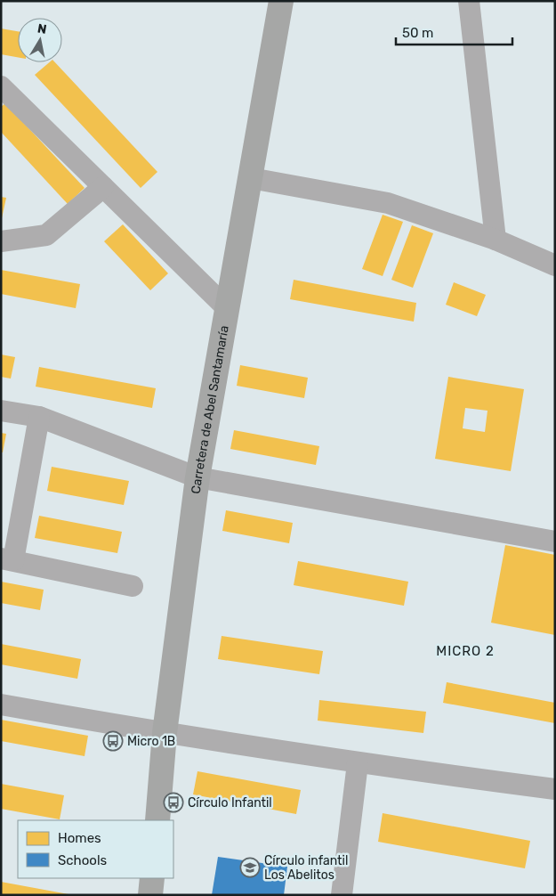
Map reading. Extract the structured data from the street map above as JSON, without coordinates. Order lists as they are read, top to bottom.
{
  "streets": {
    "main road": ["Carretera de Abel Santamaría"]
  },
  "districts": ["MICRO 2"],
  "places": {
    "bus stop": ["Micro 1B", "Círculo Infantil"],
    "school or university": ["Círculo infantil Los Abelitos"]
  },
  "legend": ["Homes", "Schools"],
  "scale_bar": "50 m",
  "north": "top"
}
